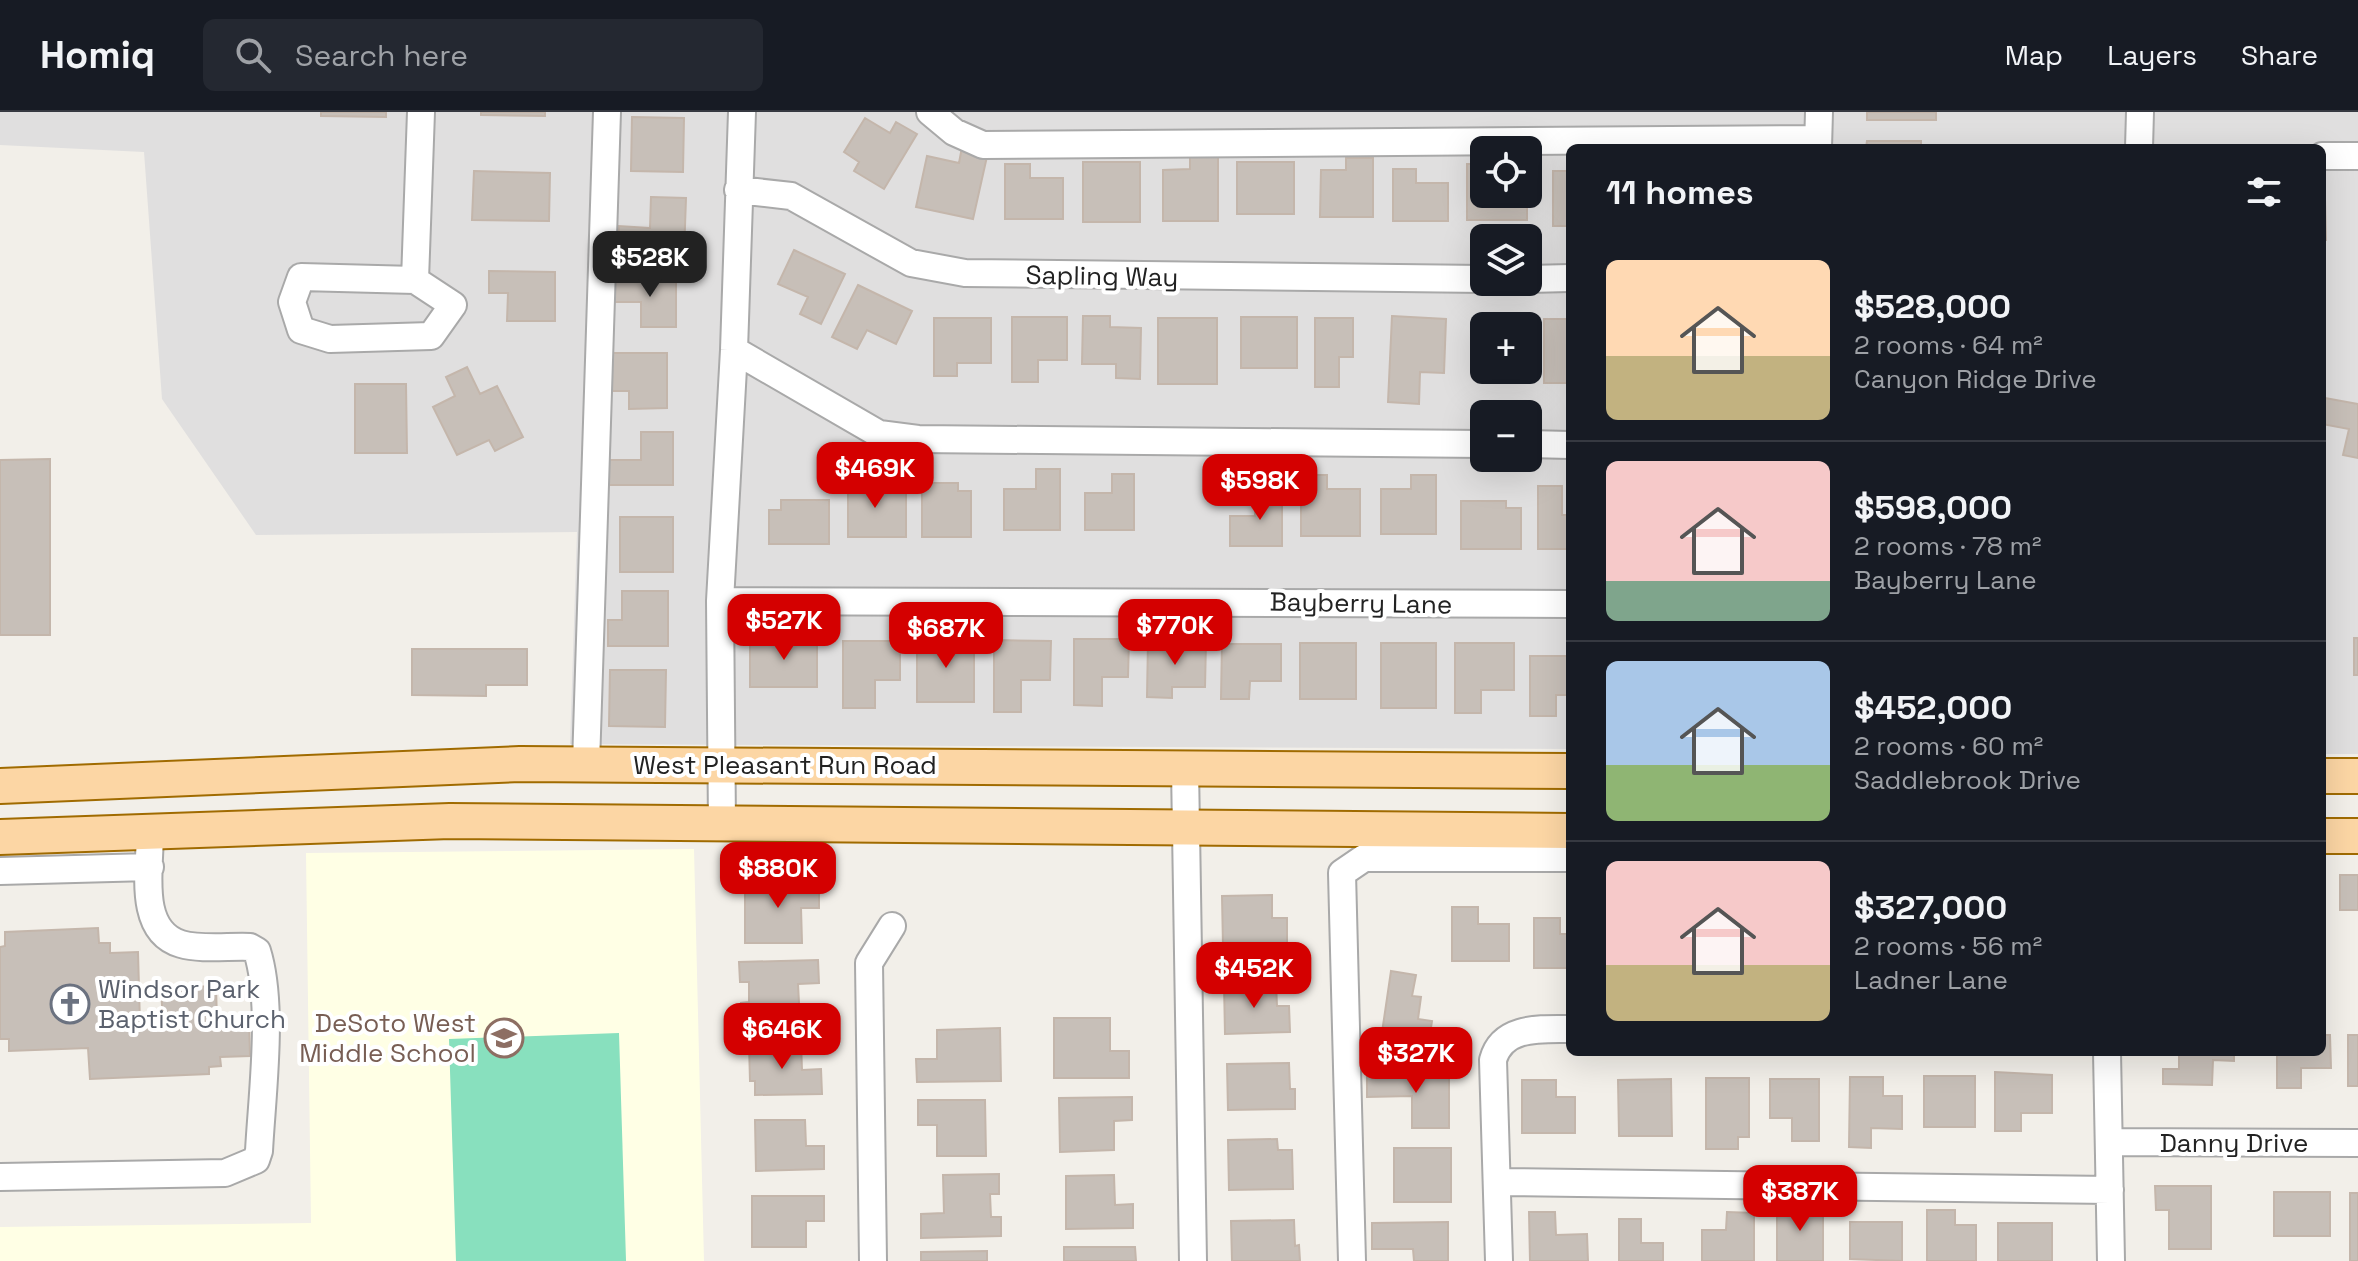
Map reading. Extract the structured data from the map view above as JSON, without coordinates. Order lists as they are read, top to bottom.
{
  "streets": {
    "main road": ["West Pleasant Run Road"],
    "street": ["Sapling Way", "Bayberry Lane", "Danny Drive"]
  },
  "places": {
    "church": ["Windsor Park Baptist Church"],
    "school or university": ["DeSoto West Middle School"]
  },
  "page": {
    "header": "Homiq",
    "search": "Search here",
    "nav": ["Map", "Layers", "Share"],
    "map_buttons": ["+", "−"],
    "heading": "11 homes",
    "price": [
      "$528K",
      "$469K",
      "$598K",
      "$527K",
      "$770K",
      "$687K",
      "$880K",
      "$452K",
      "$646K",
      "$327K",
      "$387K"
    ],
    "list": [
      {
        "name": "$528,000",
        "note": "2 rooms · 64 m² · Canyon Ridge Drive"
      },
      {
        "name": "$598,000",
        "note": "2 rooms · 78 m² · Bayberry Lane"
      },
      {
        "name": "$452,000",
        "note": "2 rooms · 60 m² · Saddlebrook Drive"
      },
      {
        "name": "$327,000",
        "note": "2 rooms · 56 m² · Ladner Lane"
      }
    ]
  }
}
